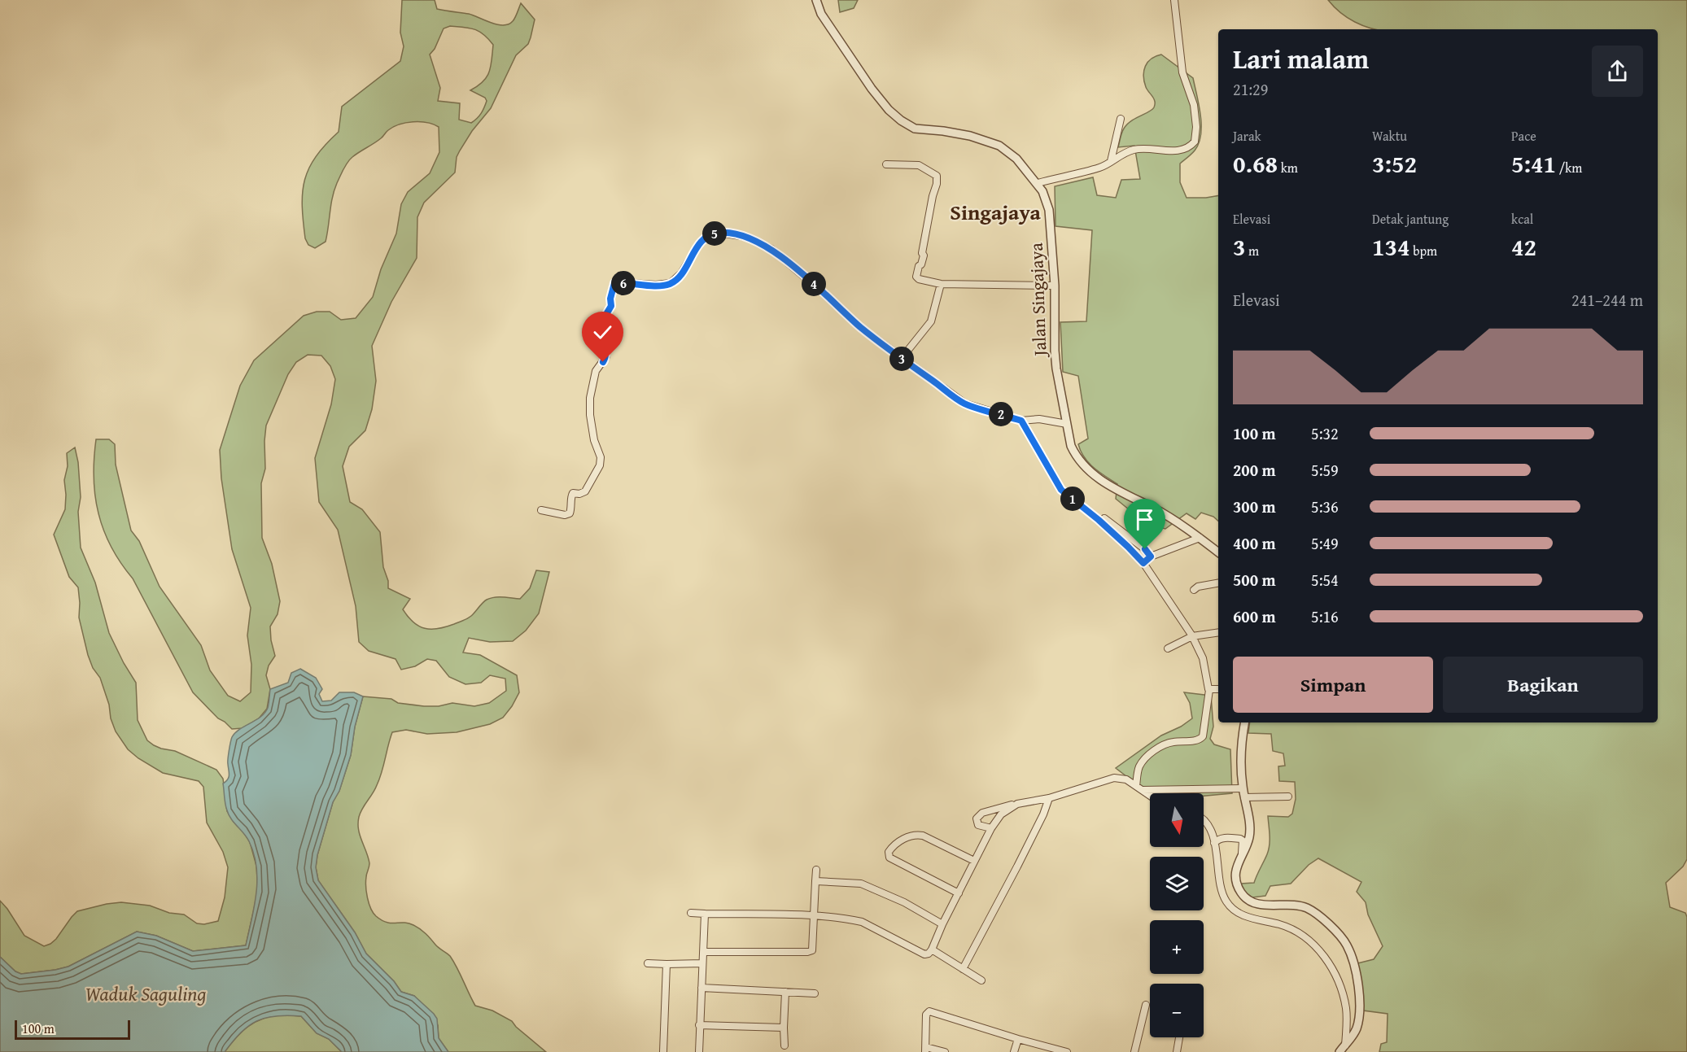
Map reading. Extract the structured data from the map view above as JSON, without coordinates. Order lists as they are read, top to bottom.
{
  "streets": {
    "street": ["Jalan Singajaya"]
  },
  "districts": ["Singajaya"],
  "water": ["Waduk Saguling"],
  "scale_bar": "100 m",
  "north": "bottom",
  "page": {
    "heading": ["Lari malam", "21:29"],
    "stats": [
      ["Jarak", "0.68 km"],
      ["Waktu", "3:52"],
      ["Pace", "5:41 /km"],
      ["Elevasi", "3 m"],
      ["Detak jantung", "134 bpm"],
      ["kcal", "42"]
    ],
    "pins": [
      "5",
      "6",
      "4",
      "3",
      "2",
      "1"
    ],
    "chart": ["Elevasi", "241–244 m"],
    "list": [
      {
        "name": "100 m",
        "note": "5:32"
      },
      {
        "name": "200 m",
        "note": "5:59"
      },
      {
        "name": "300 m",
        "note": "5:36"
      },
      {
        "name": "400 m",
        "note": "5:49"
      },
      {
        "name": "500 m",
        "note": "5:54"
      },
      {
        "name": "600 m",
        "note": "5:16"
      }
    ],
    "buttons": ["Simpan", "Bagikan"],
    "map_buttons": ["+", "−"],
    "scale": "100 m"
  }
}
